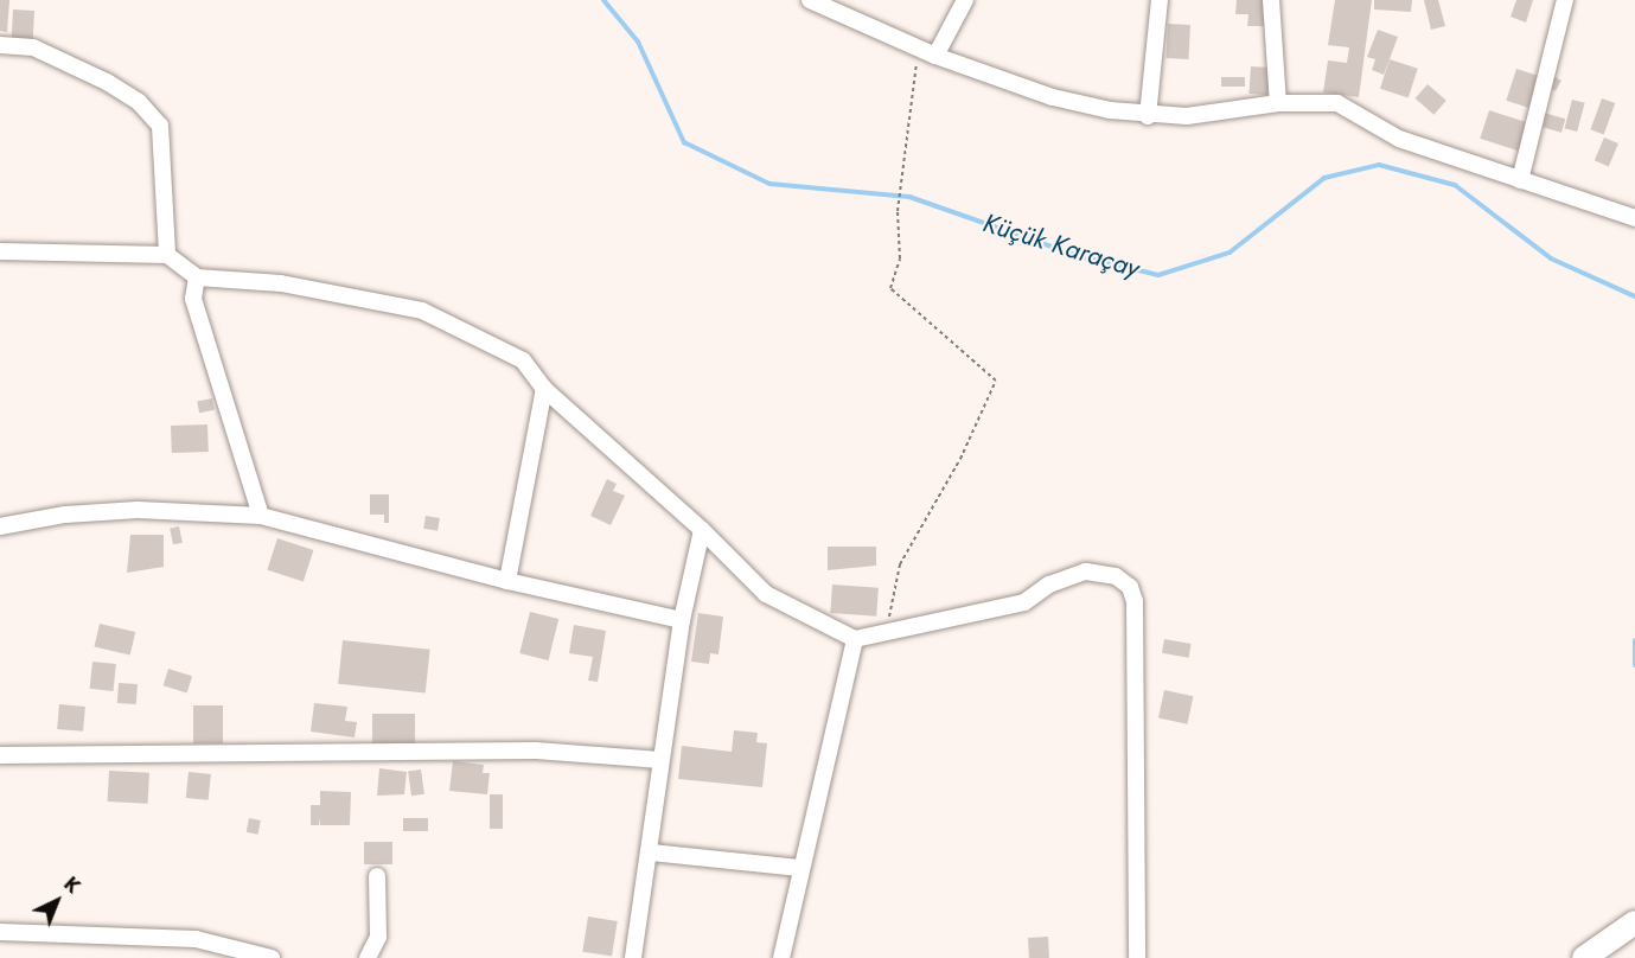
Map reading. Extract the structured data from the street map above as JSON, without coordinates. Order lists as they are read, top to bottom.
{
  "water": ["Küçük Karaçay"],
  "north": "top right"
}
